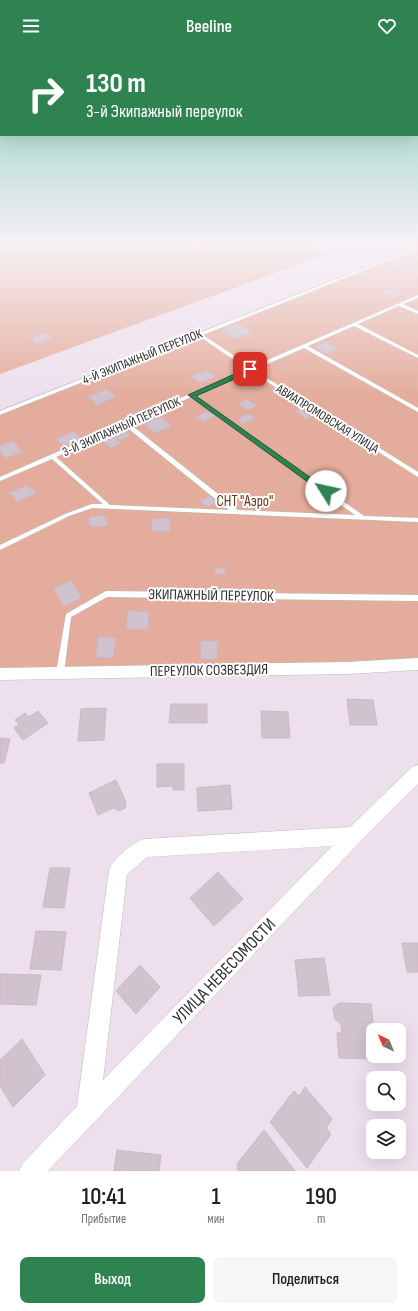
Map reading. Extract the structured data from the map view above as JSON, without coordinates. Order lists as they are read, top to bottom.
{
  "streets": {
    "street": ["ПЕРЕУЛОК СОЗВЕЗДИЯ", "УЛИЦА НЕВЕСОМОСТИ"],
    "lane": [
      "4-Й ЭКИПАЖНЫЙ ПЕРЕУЛОК",
      "АВИАПРОМОВСКАЯ УЛИЦА",
      "3-Й ЭКИПАЖНЫЙ ПЕРЕУЛОК",
      "ЭКИПАЖНЫЙ ПЕРЕУЛОК"
    ]
  },
  "crossings": [
    ["4-Й ЭКИПАЖНЫЙ ПЕРЕУЛОК", "АВИАПРОМОВСКАЯ УЛИЦА"],
    ["АВИАПРОМОВСКАЯ УЛИЦА", "3-Й ЭКИПАЖНЫЙ ПЕРЕУЛОК"],
    ["ЭКИПАЖНЫЙ ПЕРЕУЛОК", "ПЕРЕУЛОК СОЗВЕЗДИЯ"]
  ],
  "parks": ["СНТ \"Аэро\""],
  "north": "top left",
  "page": {
    "header": "Beeline",
    "turn": ["130 m", "3-й Экипажный переулок"],
    "eta": [
      "10:41",
      "Прибытие",
      "1",
      "мин",
      "190",
      "m"
    ],
    "buttons": ["Выход", "Поделиться"]
  }
}
